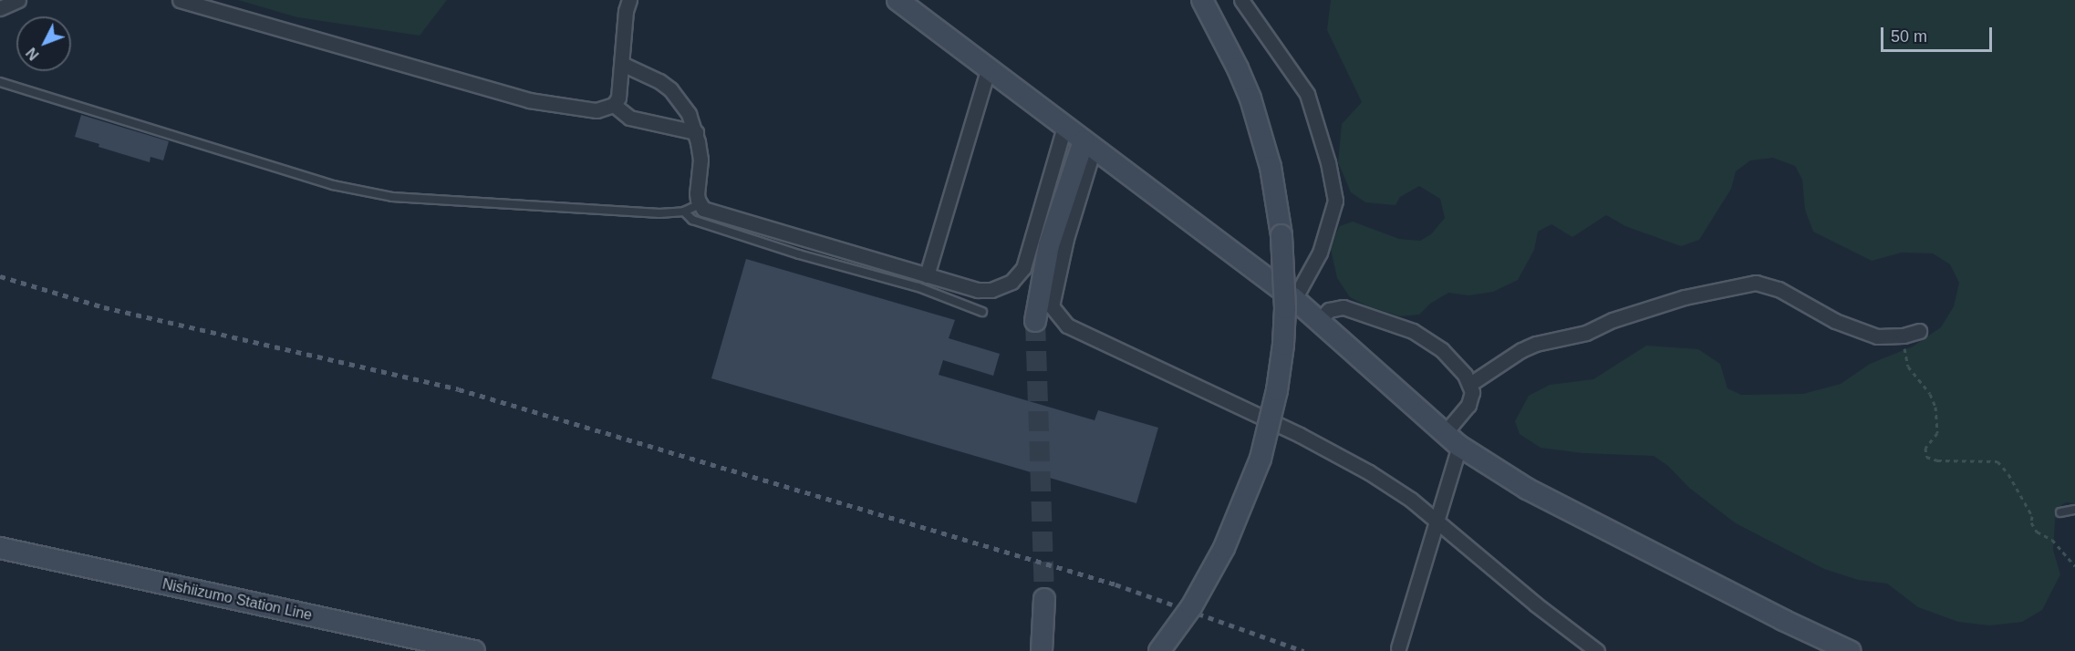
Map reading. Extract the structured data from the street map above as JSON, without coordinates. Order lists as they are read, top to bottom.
{
  "streets": {
    "street": ["Nishiizumo Station Line"]
  },
  "scale_bar": "50 m",
  "north": "bottom left"
}
